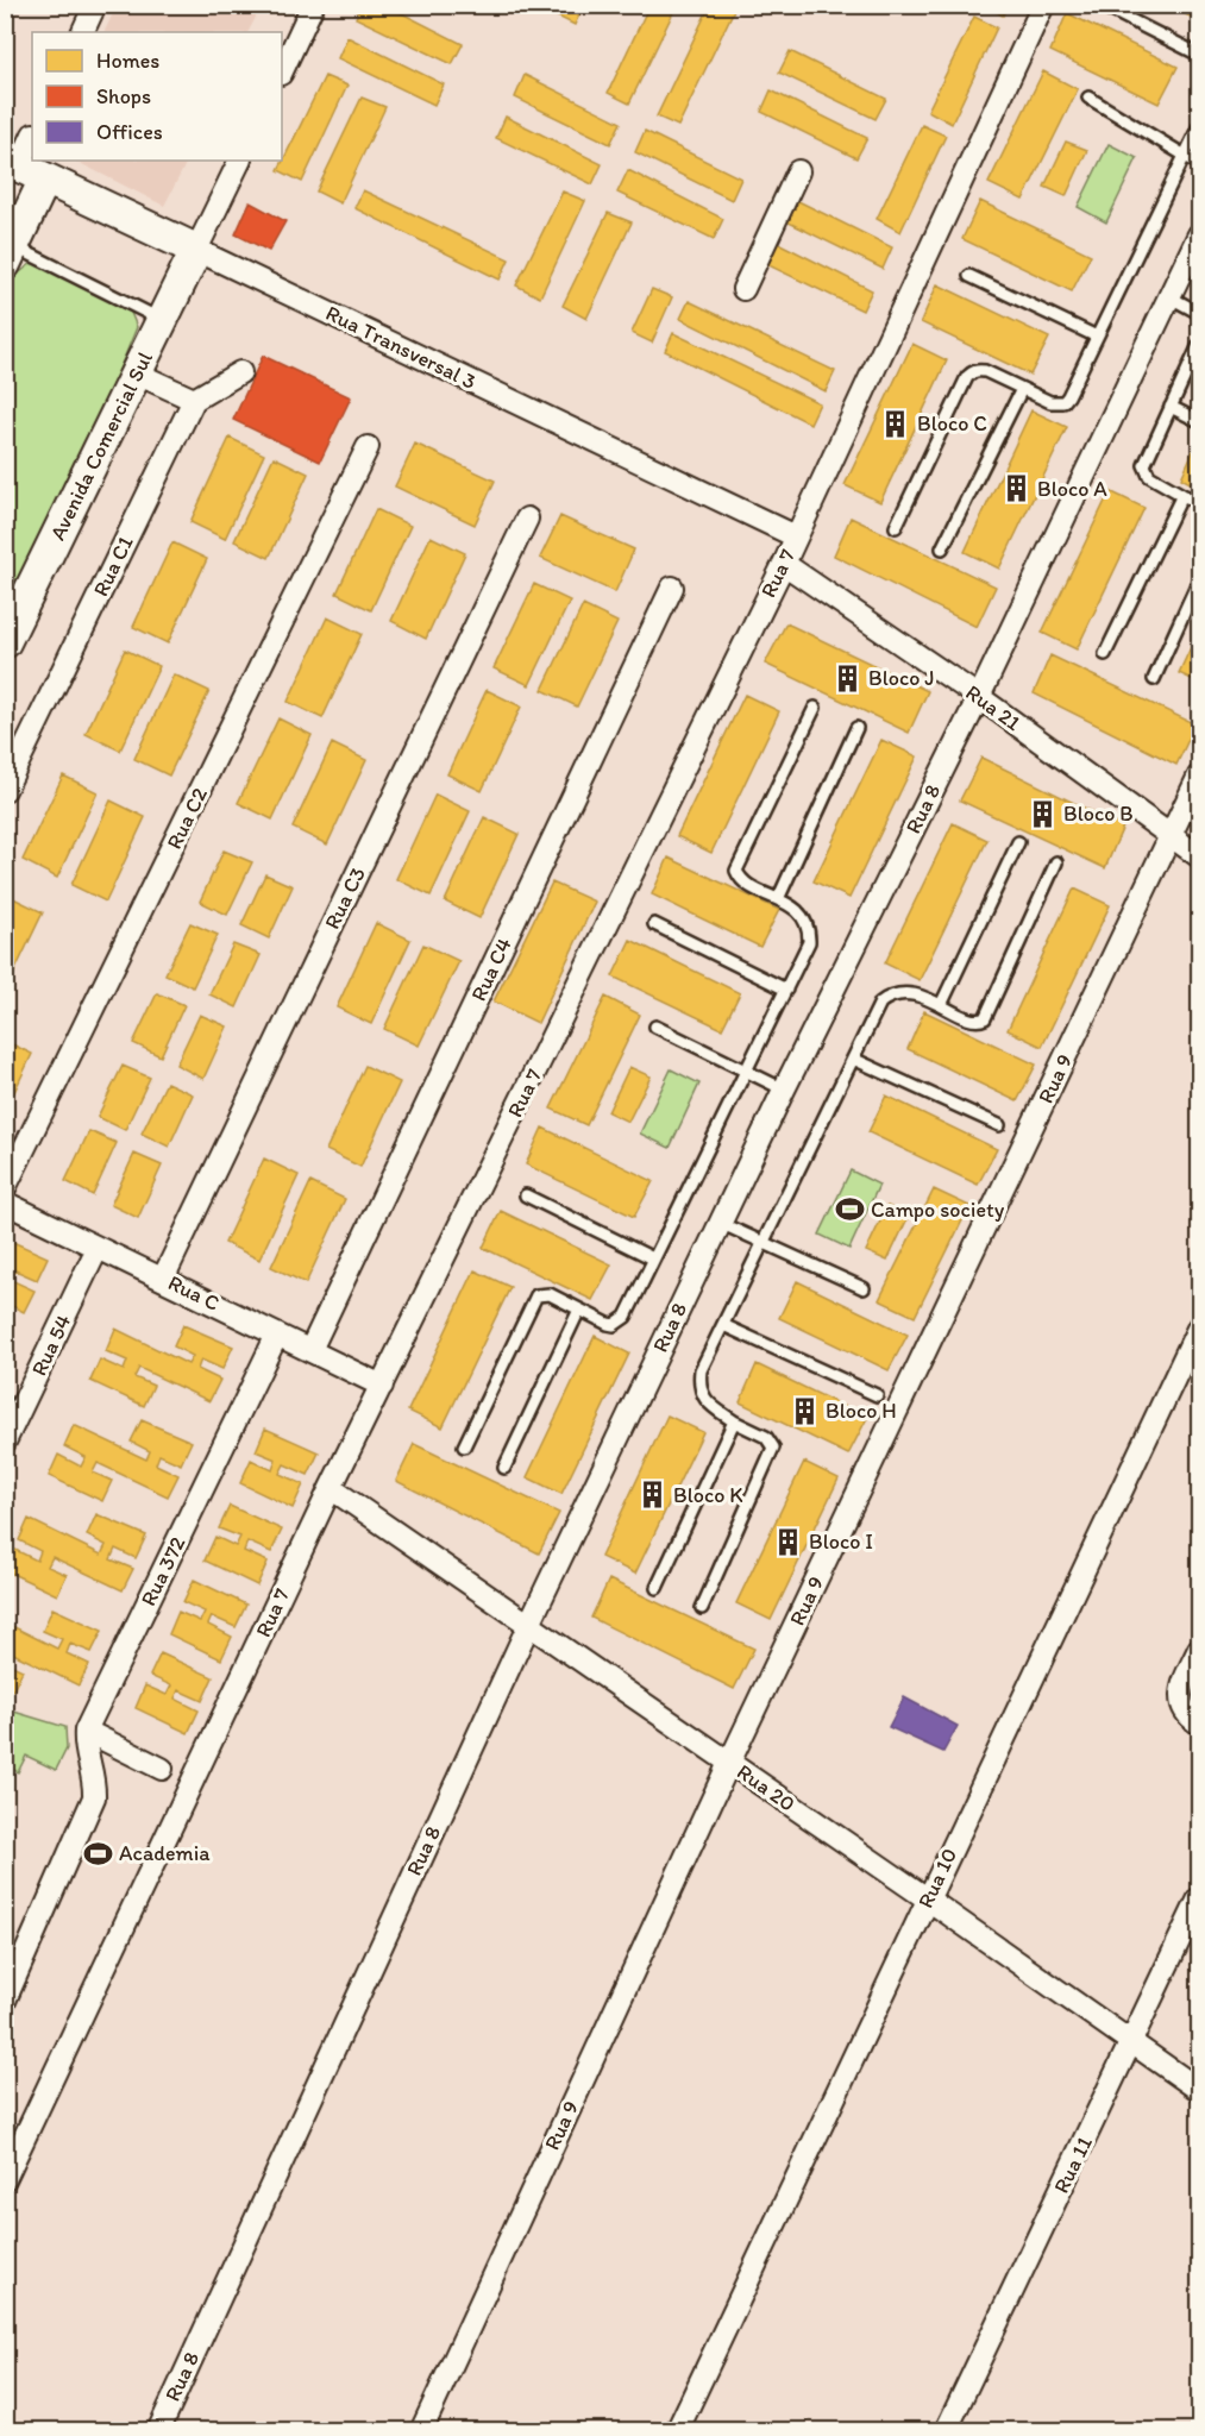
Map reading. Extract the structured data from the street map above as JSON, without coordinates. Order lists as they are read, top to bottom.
{
  "streets": {
    "street": [
      "Rua Transversal 3",
      "Avenida Comercial Sul",
      "Rua C1",
      "Rua 7",
      "Rua 21",
      "Rua 8",
      "Rua C2",
      "Rua C3",
      "Rua C4",
      "Rua 9",
      "Rua C",
      "Rua 54",
      "Rua 372",
      "Rua 20",
      "Rua 10",
      "Rua 11"
    ]
  },
  "crossings": [
    ["Rua Transversal 3", "Avenida Comercial Sul"],
    ["Rua Transversal 3", "Rua 7"],
    ["Rua 7", "Rua 21"],
    ["Rua 7", "Rua C"],
    ["Rua 7", "Rua 20"],
    ["Rua 21", "Rua 8"],
    ["Rua 21", "Rua 9"],
    ["Rua 8", "Rua 20"],
    ["Rua C3", "Rua C"],
    ["Rua C4", "Rua C"],
    ["Rua 9", "Rua 20"],
    ["Rua C", "Rua 54"],
    ["Rua C", "Rua 372"],
    ["Rua 20", "Rua 10"],
    ["Rua 20", "Rua 11"]
  ],
  "places": {
    "building": [
      "Bloco C",
      "Bloco A",
      "Bloco J",
      "Bloco B",
      "Bloco H",
      "Bloco K",
      "Bloco I"
    ],
    "sports": ["Campo society", "Academia"]
  },
  "legend": ["Homes", "Shops", "Offices"]
}
